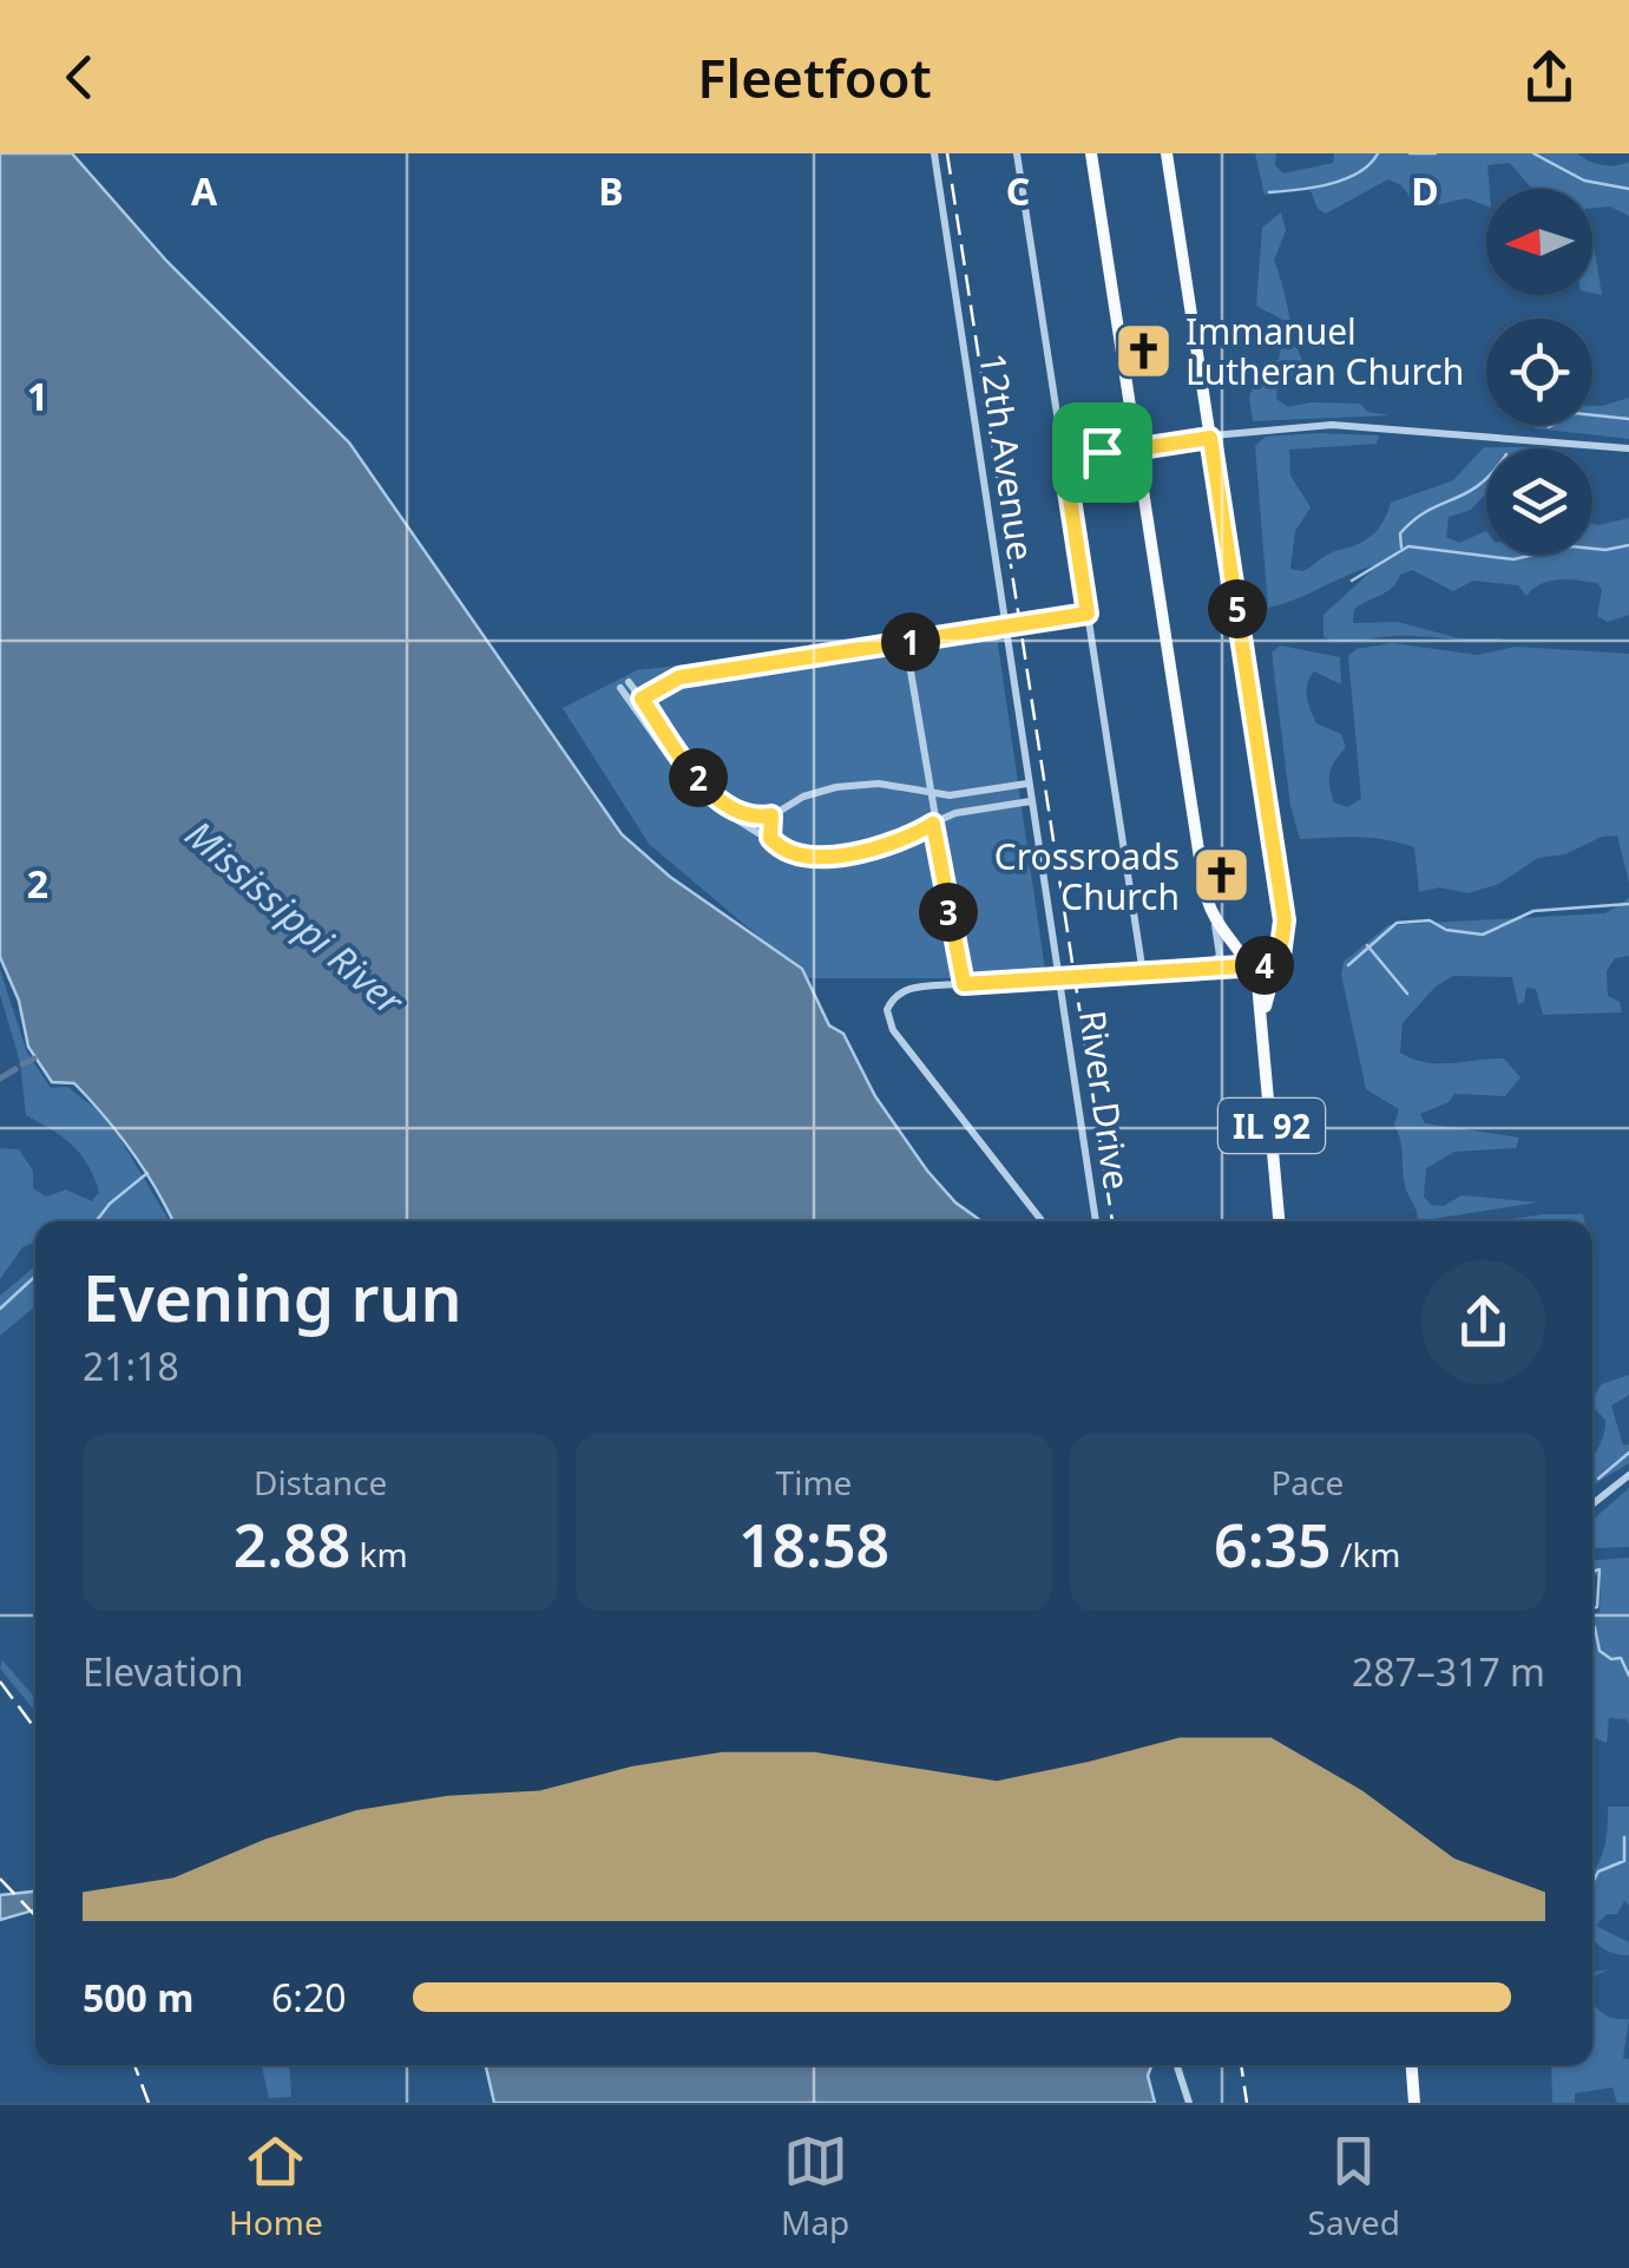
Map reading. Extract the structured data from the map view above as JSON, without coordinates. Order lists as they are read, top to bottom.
{
  "streets": {
    "main road": ["IL 92"],
    "street": ["12th Avenue", "River Drive"]
  },
  "crossings": [
    ["12th Avenue", "River Drive"]
  ],
  "water": ["Mississippi River"],
  "places": {
    "church": ["Immanuel Lutheran Church", "Crossroads Church"]
  },
  "north": "left",
  "page": {
    "header": "Fleetfoot",
    "pins": [
      "5",
      "1",
      "2",
      "3",
      "4"
    ],
    "heading": ["Evening run", "21:18"],
    "stats": [
      ["Distance", "2.88 km"],
      ["Time", "18:58"],
      ["Pace", "6:35 /km"]
    ],
    "chart": ["Elevation", "287–317 m"],
    "list": [
      {
        "name": "500 m",
        "note": "6:20"
      }
    ],
    "tabs": ["Home", "Map", "Saved"]
  },
  "grid": {
    "columns": [
      "A",
      "B",
      "C",
      "D"
    ],
    "rows": ["1", "2"]
  }
}
